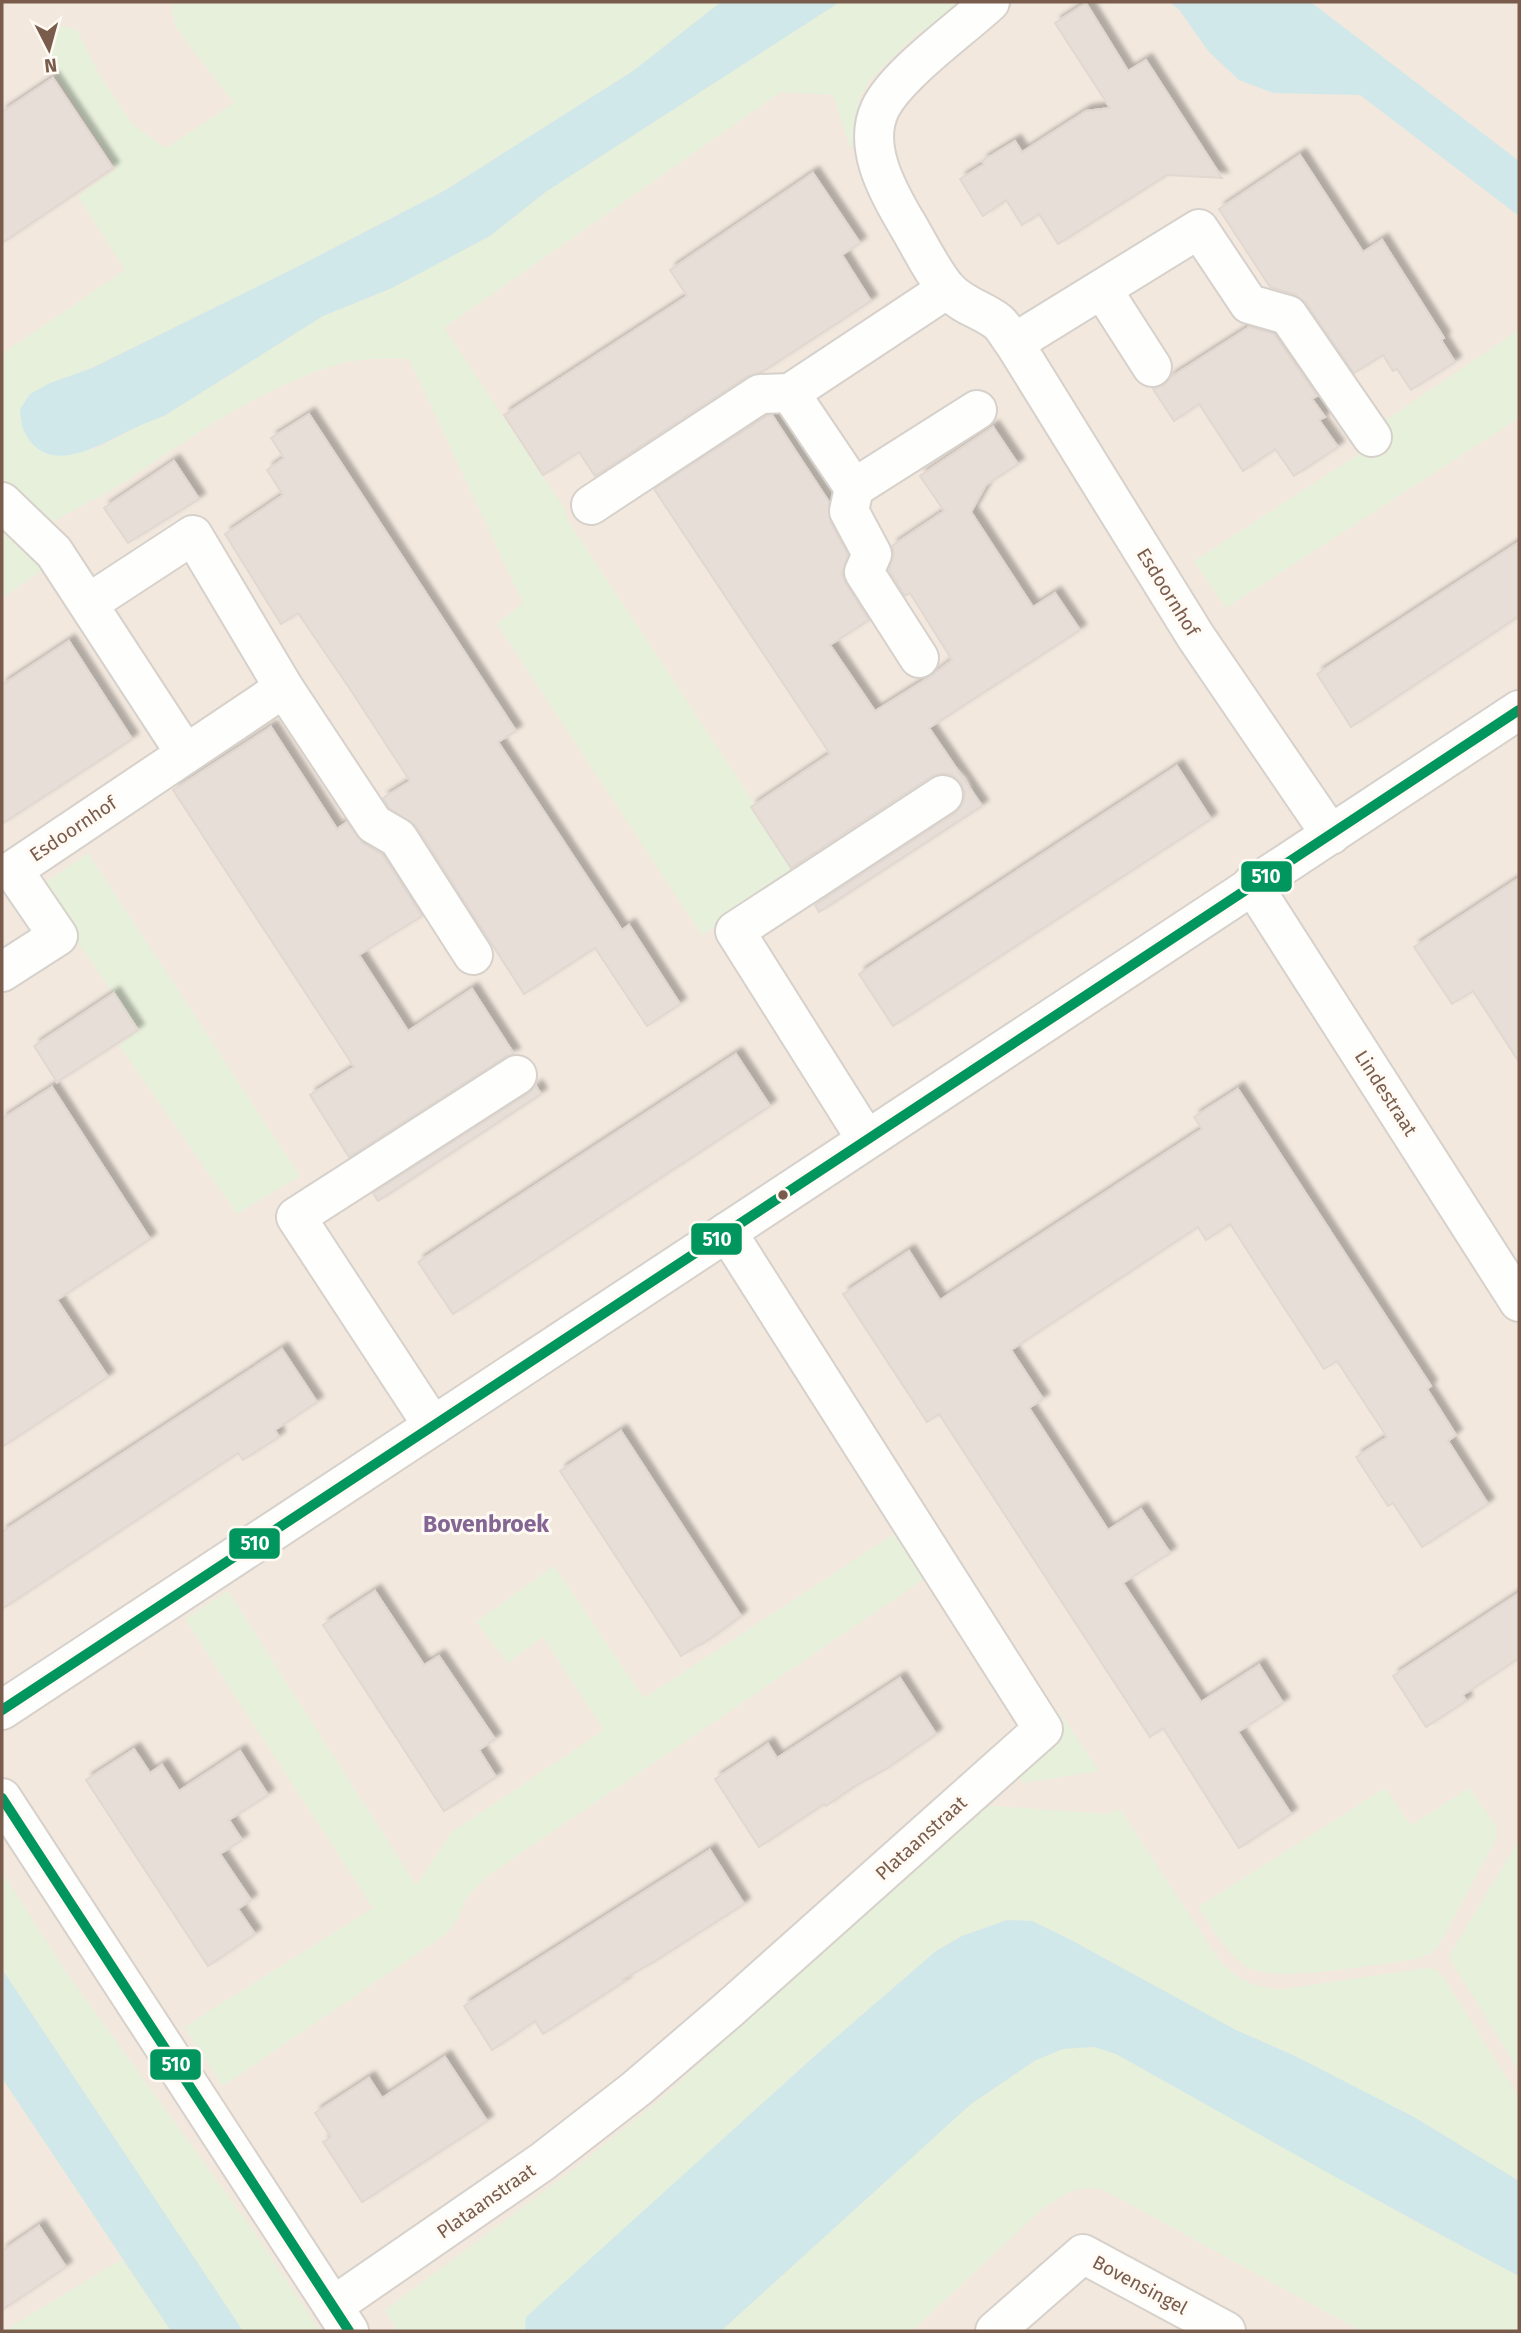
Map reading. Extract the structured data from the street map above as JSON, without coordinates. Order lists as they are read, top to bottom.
{
  "streets": {
    "street": [
      "Esdoornhof",
      "Lindestraat",
      "Plataanstraat",
      "Bovensingel"
    ]
  },
  "districts": ["Bovenbroek"],
  "lines": ["transit line 510"],
  "north": "bottom"
}
